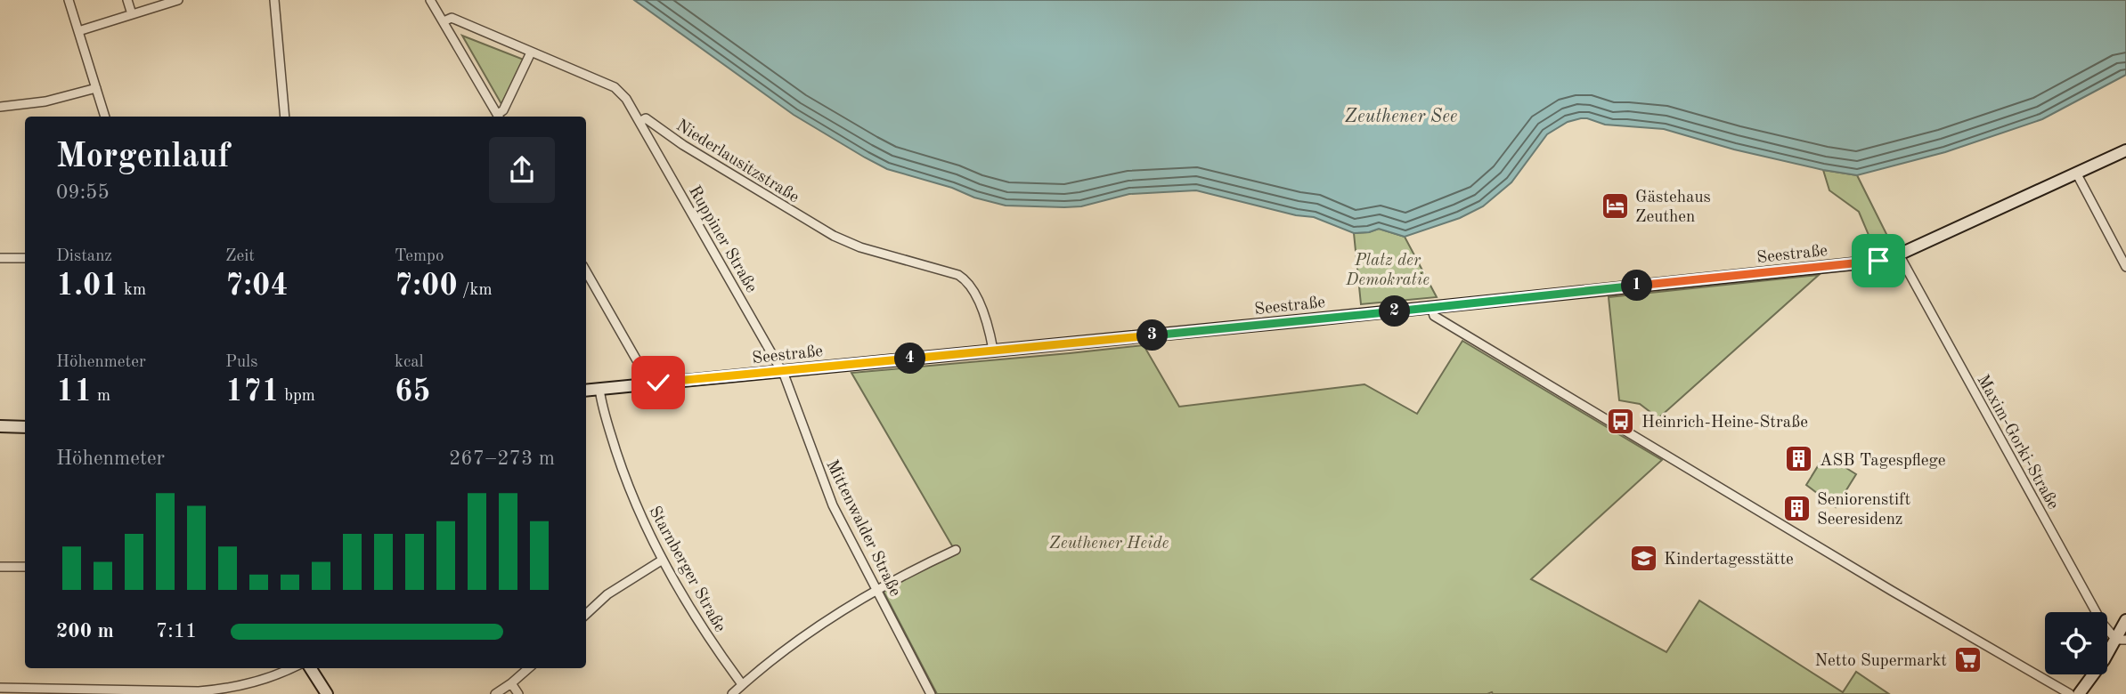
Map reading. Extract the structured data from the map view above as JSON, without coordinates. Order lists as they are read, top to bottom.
{
  "streets": {
    "main road": ["Seestraße"],
    "street": [
      "Niederlausitzstraße",
      "Ruppiner Straße",
      "Maxim-Gorki-Straße",
      "Mittenwalder Straße",
      "Starnberger Straße"
    ]
  },
  "crossings": [
    ["Niederlausitzstraße", "Ruppiner Straße"],
    ["Niederlausitzstraße", "Seestraße"],
    ["Ruppiner Straße", "Seestraße"],
    ["Ruppiner Straße", "Mittenwalder Straße"],
    ["Seestraße", "Maxim-Gorki-Straße"],
    ["Seestraße", "Mittenwalder Straße"],
    ["Seestraße", "Starnberger Straße"]
  ],
  "water": ["Zeuthener See"],
  "parks": ["Platz der Demokratie", "Zeuthener Heide"],
  "places": {
    "hotel": ["Gästehaus Zeuthen"],
    "bus stop": ["Heinrich-Heine-Straße"],
    "building": ["ASB Tagespflege", "Seniorenstift Seeresidenz"],
    "school or university": ["Kindertagesstätte"],
    "supermarket": ["Netto Supermarkt"]
  },
  "page": {
    "heading": ["Morgenlauf", "09:55"],
    "stats": [
      ["Distanz", "1.01 km"],
      ["Zeit", "7:04"],
      ["Tempo", "7:00 /km"],
      ["Höhenmeter", "11 m"],
      ["Puls", "171 bpm"],
      ["kcal", "65"]
    ],
    "pins": [
      "1",
      "2",
      "3",
      "4"
    ],
    "chart": ["Höhenmeter", "267–273 m"],
    "list": [
      {
        "name": "200 m",
        "note": "7:11"
      }
    ]
  }
}
